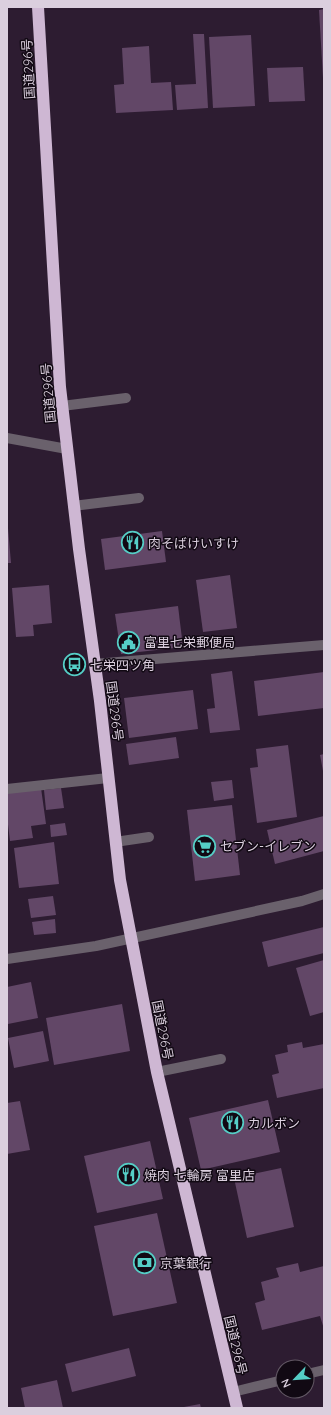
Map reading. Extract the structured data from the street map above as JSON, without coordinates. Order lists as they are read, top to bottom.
{
  "streets": {
    "highway": ["国道296号"]
  },
  "places": {
    "restaurant": ["肉そばけいすけ", "カルボン", "焼肉 七輪房 富里店"],
    "public building": ["富里七栄郵便局"],
    "bus stop": ["七栄四ツ角"],
    "supermarket": ["セブン-イレブン"],
    "bank": ["京葉銀行"]
  },
  "north": "bottom left"
}
